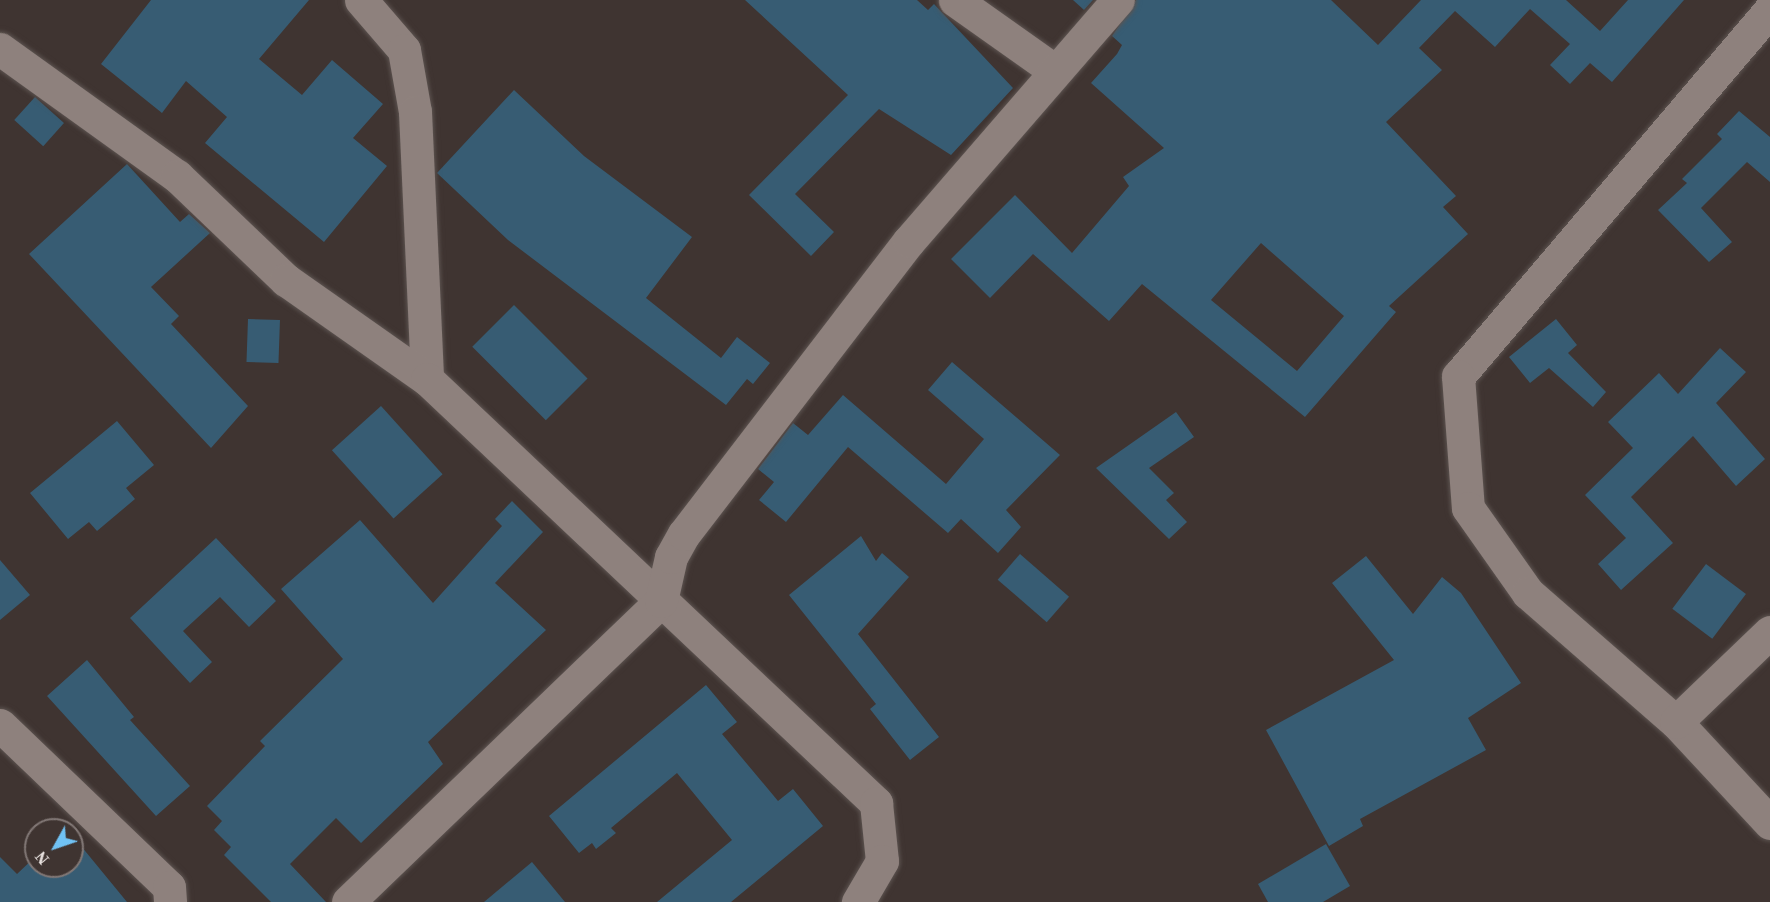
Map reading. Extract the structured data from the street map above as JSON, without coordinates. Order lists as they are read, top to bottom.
{
  "north": "bottom left"
}
